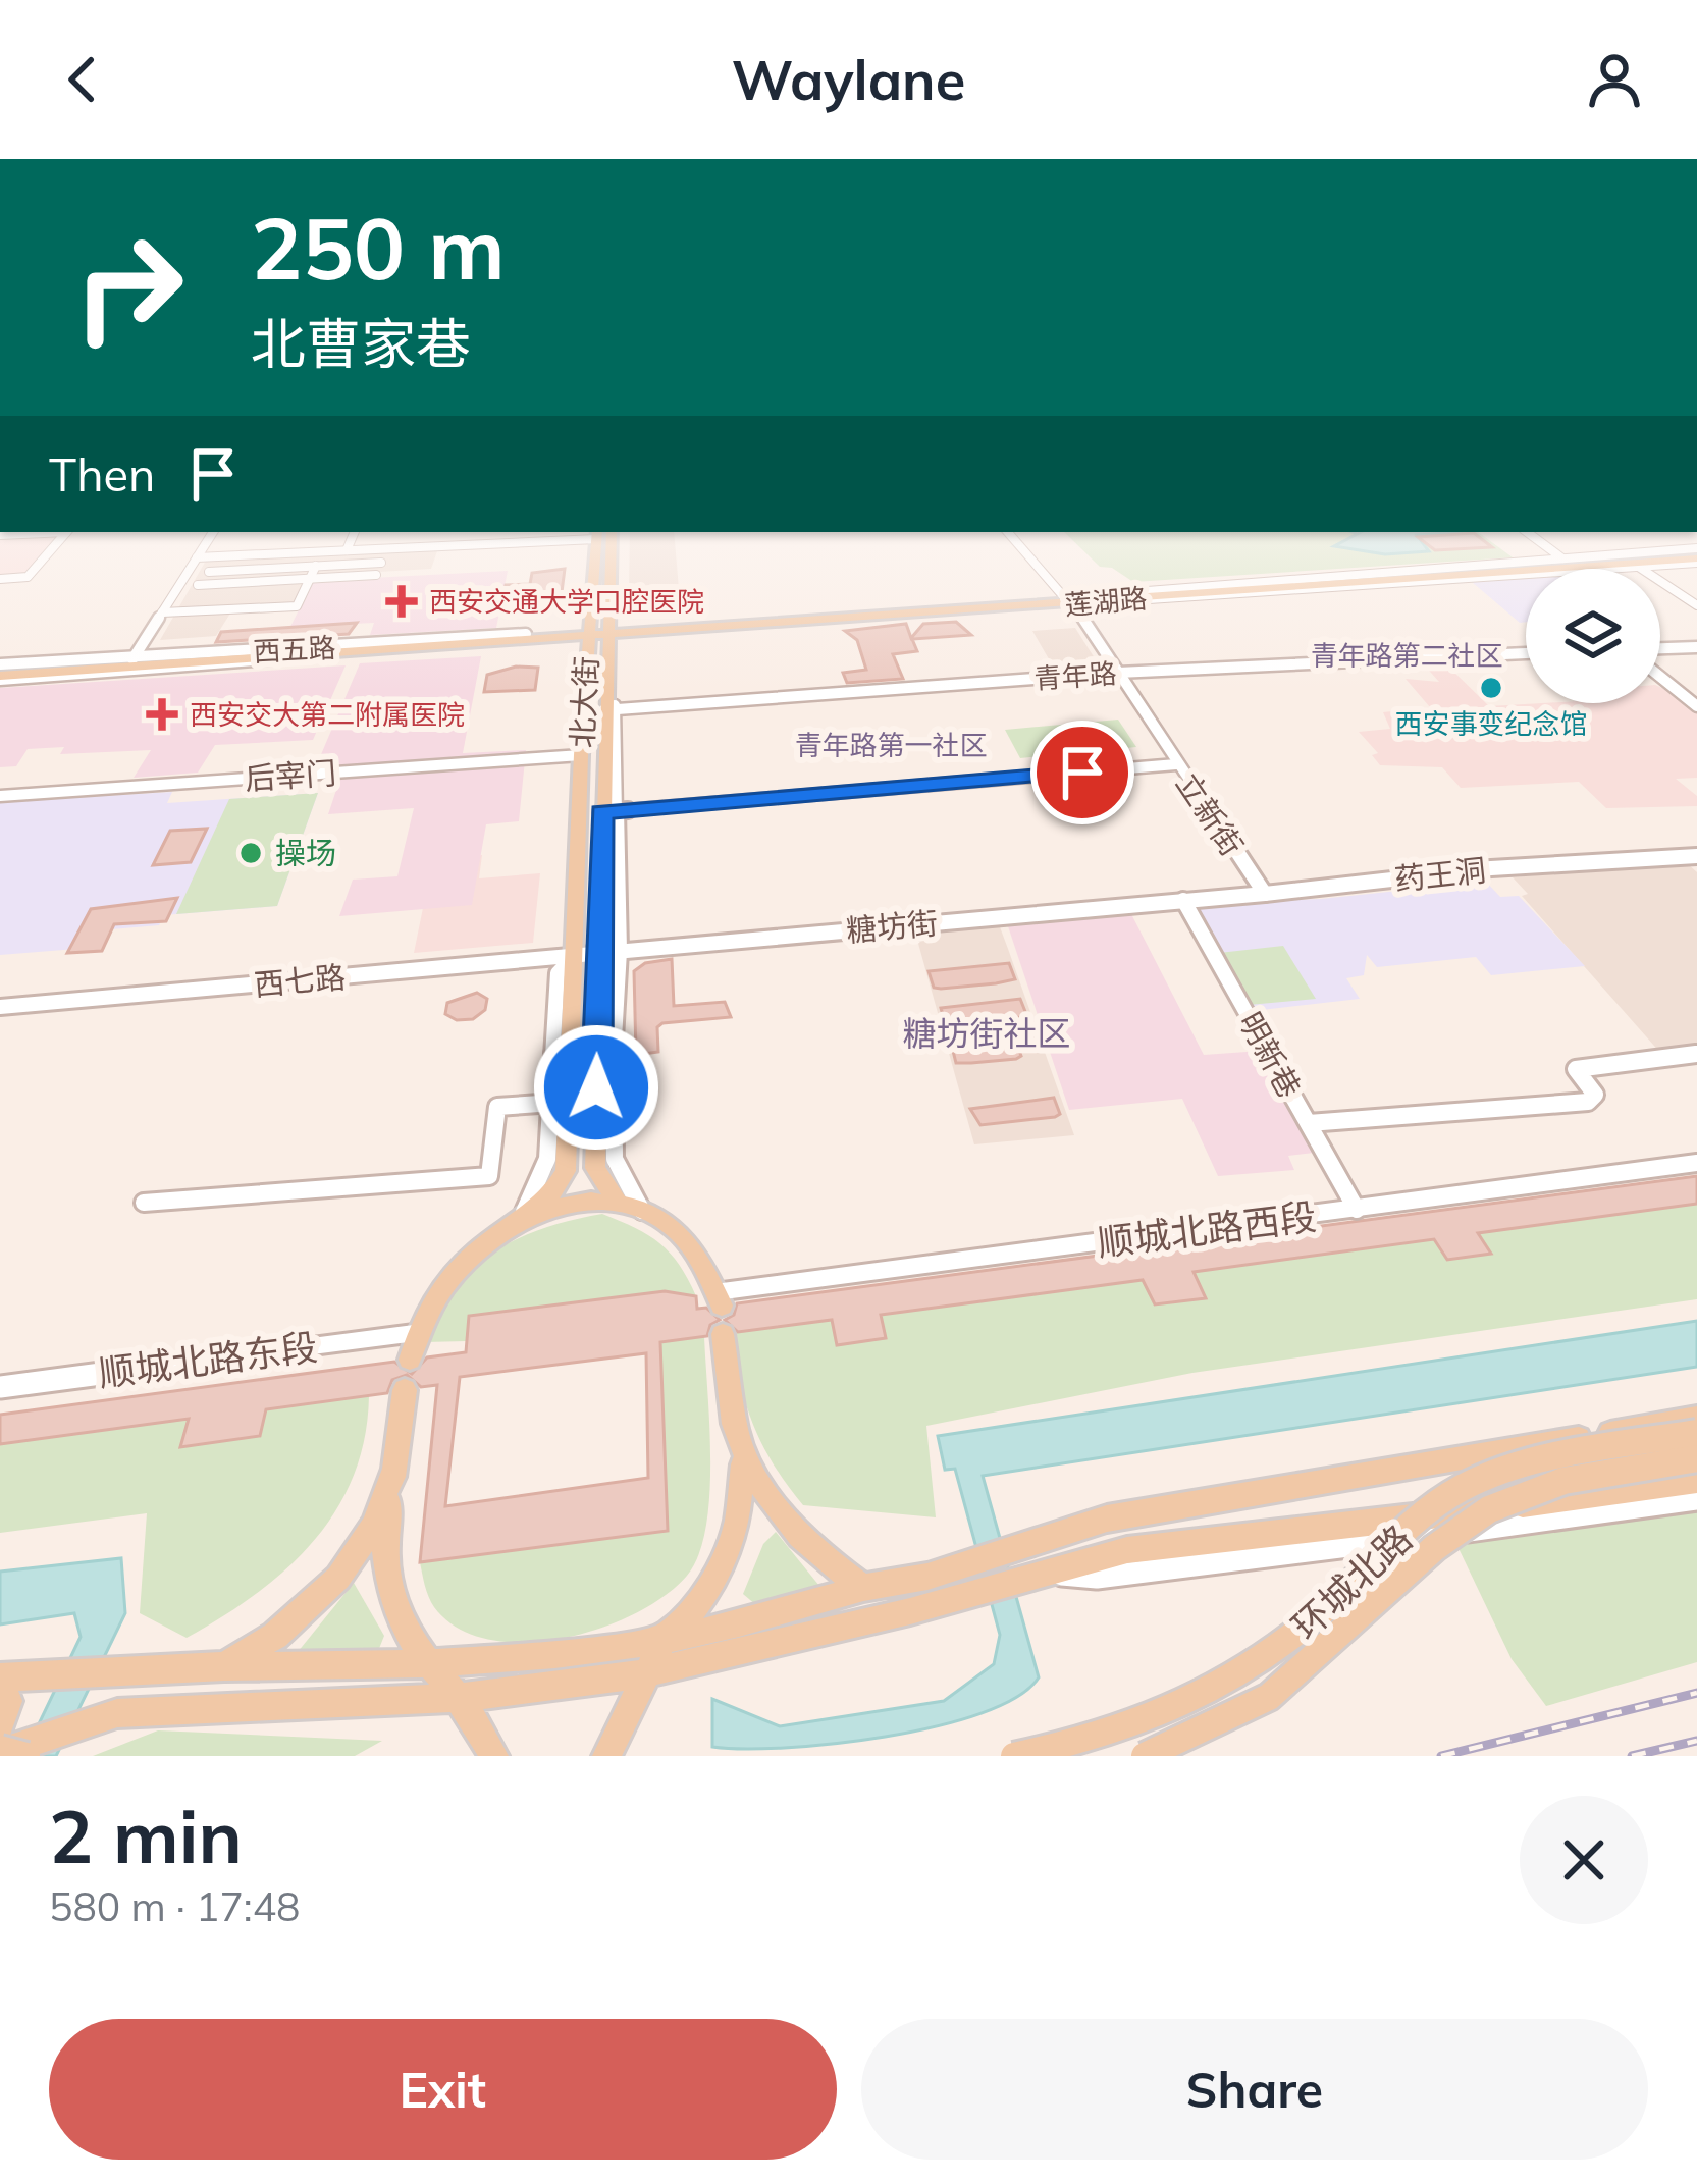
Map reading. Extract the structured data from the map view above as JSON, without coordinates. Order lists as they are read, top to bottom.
{
  "streets": {
    "main road": [
      "莲湖路",
      "西五路",
      "北大街",
      "环城北路"
    ],
    "street": [
      "青年路",
      "后宰门",
      "立新街",
      "药王洞",
      "糖坊街",
      "西七路",
      "明新巷",
      "顺城北路西段",
      "顺城北路东段"
    ]
  },
  "crossings": [
    ["莲湖路", "西五路"],
    ["莲湖路", "北大街"],
    ["莲湖路", "立新街"],
    ["西五路", "北大街"],
    ["青年路", "立新街"],
    ["北大街", "后宰门"],
    ["北大街", "西七路"],
    ["北大街", "顺城北路东段"],
    ["立新街", "药王洞"],
    ["药王洞", "糖坊街"],
    ["药王洞", "明新巷"],
    ["糖坊街", "西七路"],
    ["糖坊街", "明新巷"],
    ["明新巷", "顺城北路西段"]
  ],
  "districts": ["青年路第二社区", "青年路第一社区", "糖坊街社区"],
  "places": {
    "health": ["西安交通大学口腔医院", "西安交大第二附属医院"],
    "other": ["西安事变纪念馆", "操场"]
  },
  "page": {
    "header": "Waylane",
    "turn": ["250 m", "北曹家巷"],
    "then": "Then",
    "heading": ["2 min", "580 m · 17:48"],
    "buttons": ["Exit", "Share"]
  }
}
